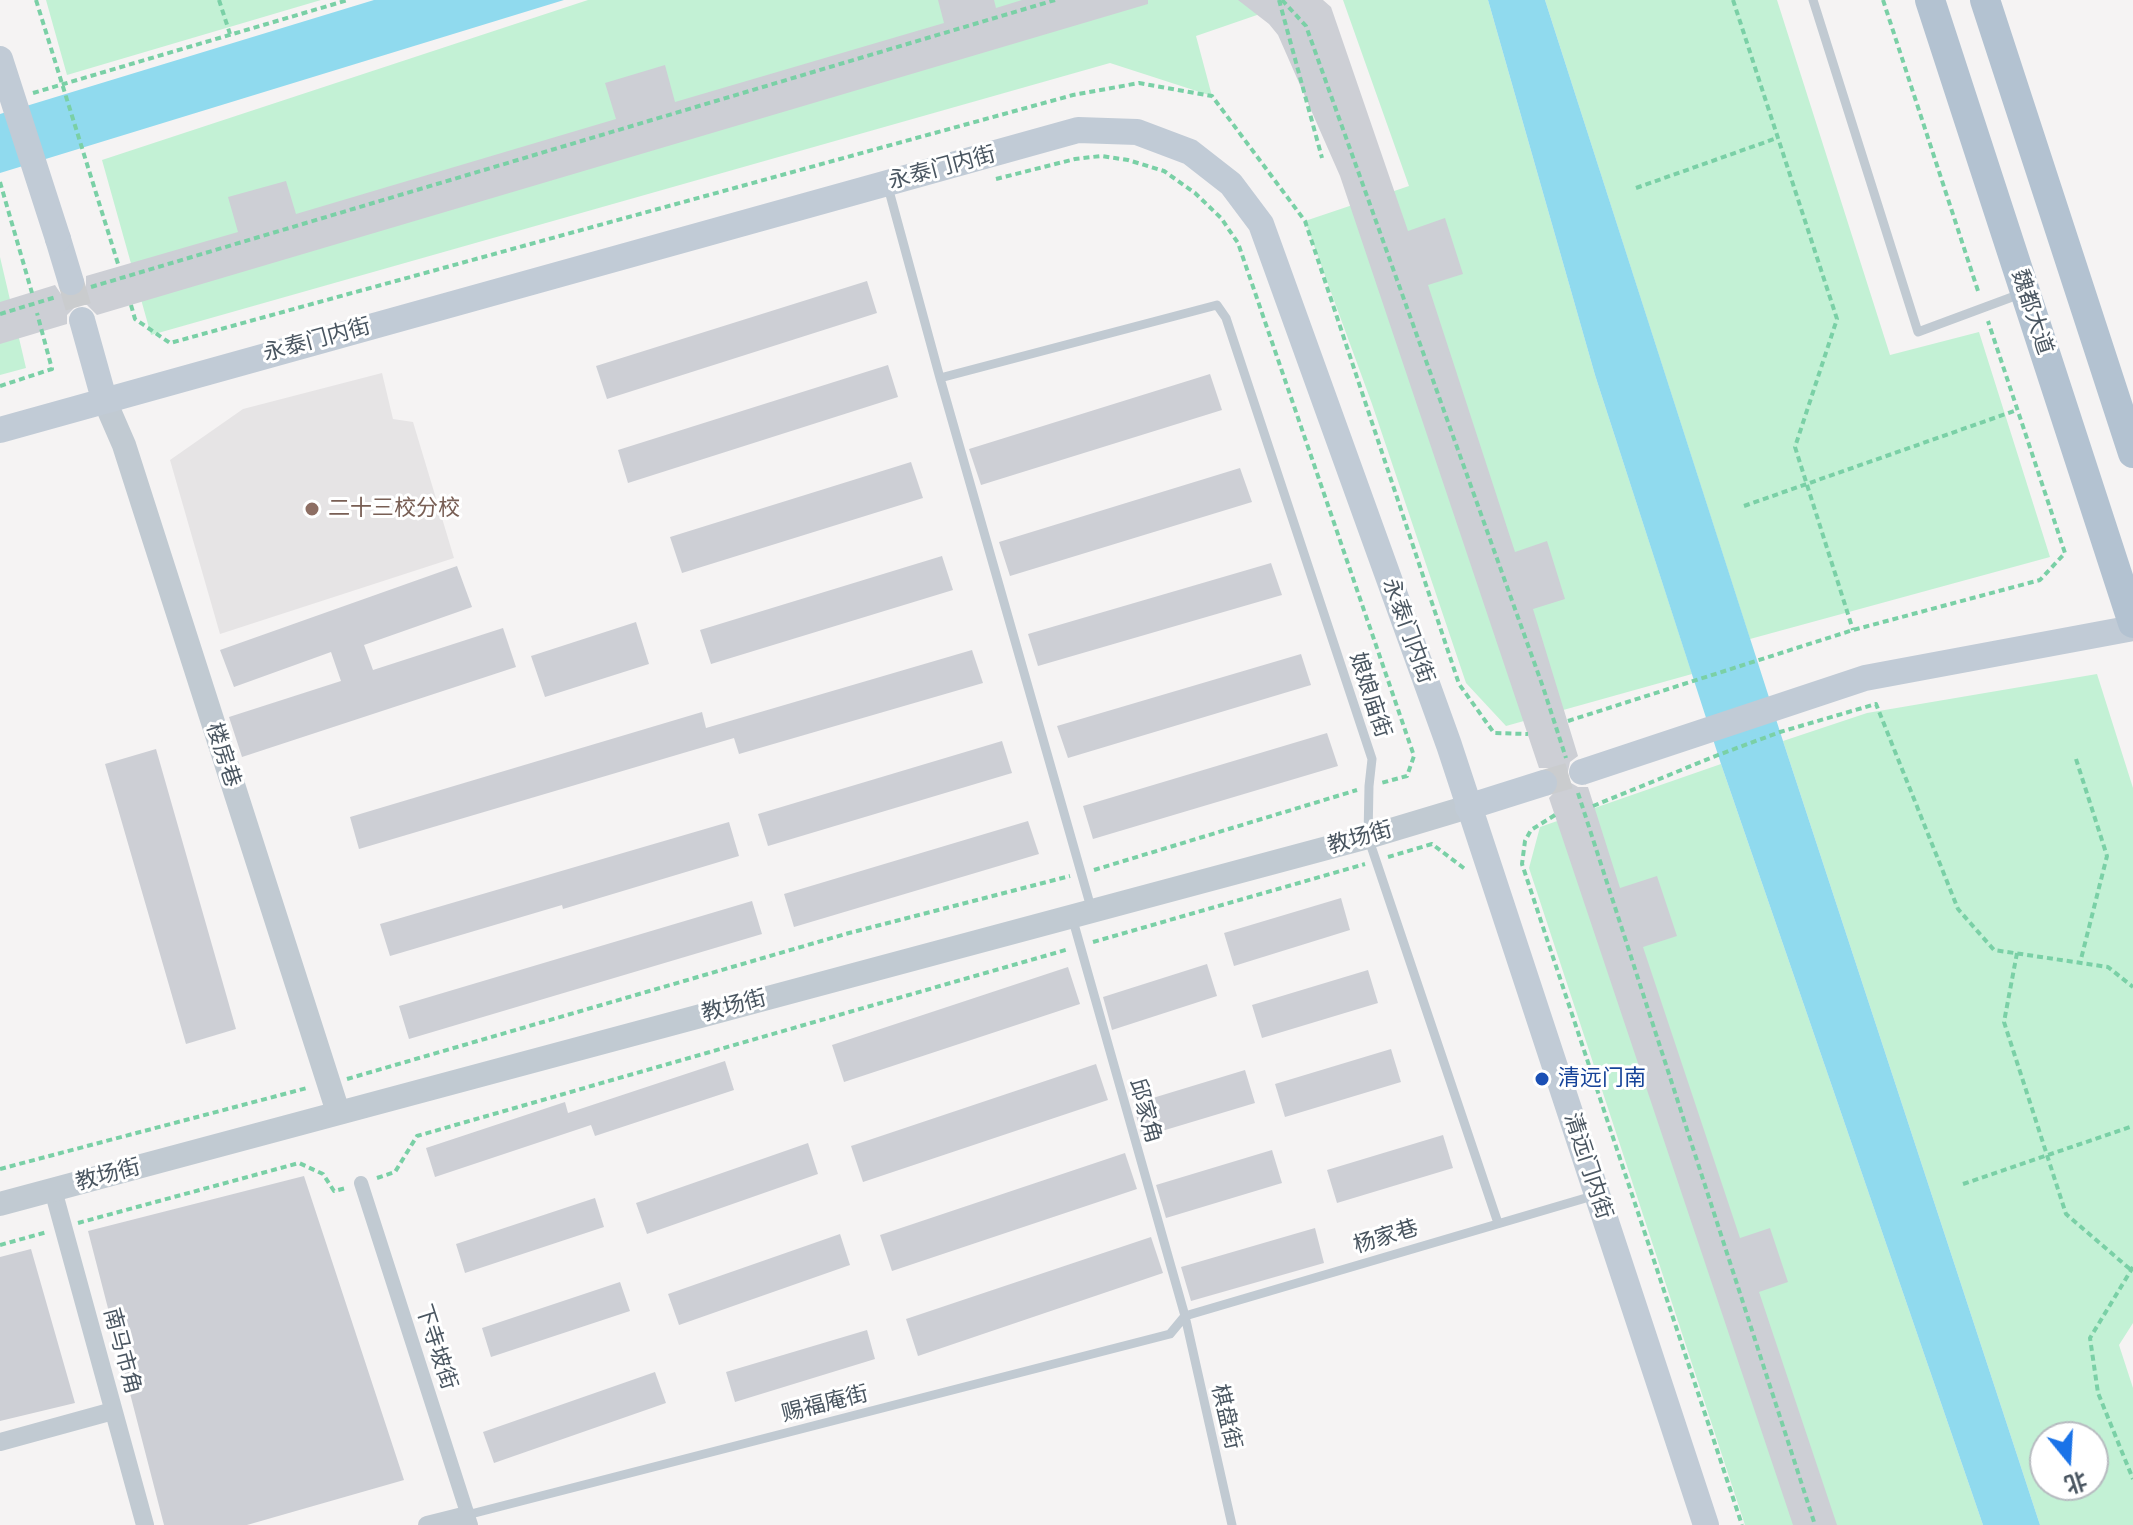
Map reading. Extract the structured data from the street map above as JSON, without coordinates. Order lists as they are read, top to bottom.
{
  "streets": {
    "main road": ["永泰门内街", "魏都大道", "清远门内街"],
    "street": [
      "楼房巷",
      "教场街",
      "下寺坡街",
      "南马市角"
    ],
    "lane": [
      "娘娘庙街",
      "邱家角",
      "杨家巷",
      "赐福庵街",
      "棋盘街"
    ]
  },
  "crossings": [
    ["永泰门内街", "楼房巷"],
    ["永泰门内街", "教场街"],
    ["永泰门内街", "邱家角"],
    ["永泰门内街", "清远门内街"],
    ["娘娘庙街", "教场街"],
    ["娘娘庙街", "邱家角"],
    ["娘娘庙街", "杨家巷"],
    ["楼房巷", "教场街"],
    ["教场街", "邱家角"],
    ["教场街", "清远门内街"],
    ["教场街", "南马市角"],
    ["邱家角", "杨家巷"],
    ["邱家角", "赐福庵街"],
    ["邱家角", "棋盘街"],
    ["清远门内街", "杨家巷"],
    ["杨家巷", "赐福庵街"],
    ["杨家巷", "棋盘街"],
    ["下寺坡街", "赐福庵街"],
    ["赐福庵街", "棋盘街"]
  ],
  "places": ["二十三校分校", "清远门南"],
  "north": "bottom"
}
